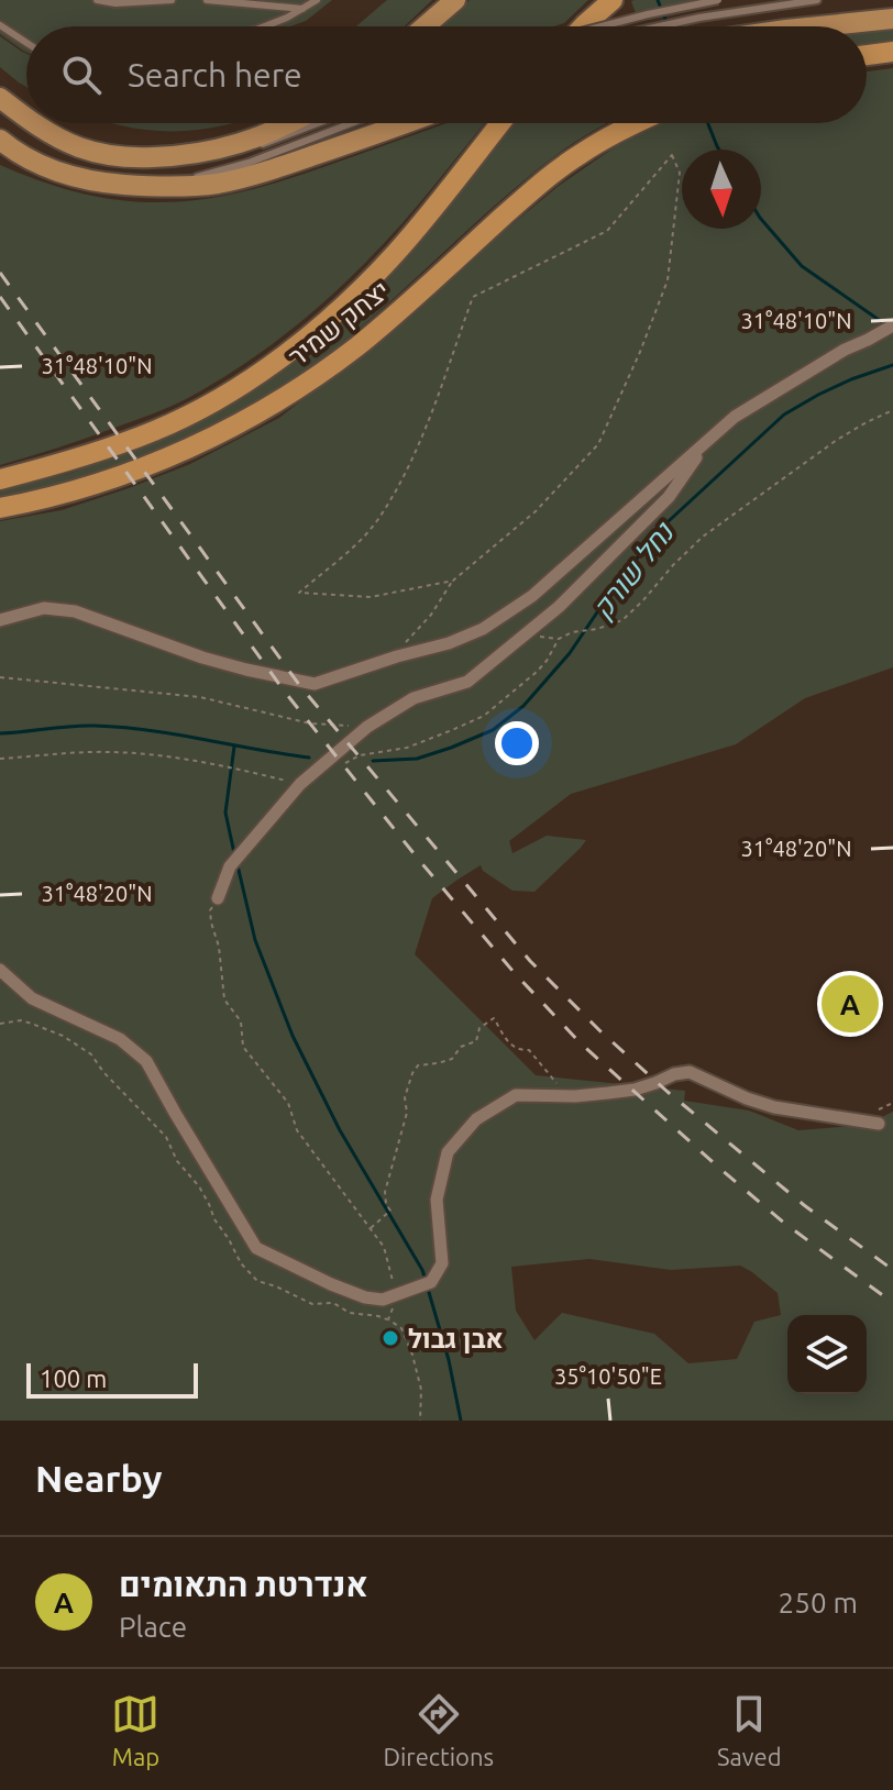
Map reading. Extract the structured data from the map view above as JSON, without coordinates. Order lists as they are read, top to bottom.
{
  "streets": {
    "highway": ["יצחק שמיר"]
  },
  "water": ["נחל שורק"],
  "places": ["אבן גבול"],
  "scale_bar": "100 m",
  "north": "bottom",
  "page": {
    "search": "Search here",
    "pins": "A",
    "scale": "100 m",
    "heading": "Nearby",
    "list": [
      {
        "mark": "A",
        "name": "אנדרטת התאומים",
        "note": "Place",
        "value": "250 m"
      }
    ],
    "nav": ["Map", "Directions", "Saved"]
  },
  "coordinates": ["31°48'10\"N", "31°48'20\"N", "35°10'50\"E"]
}
